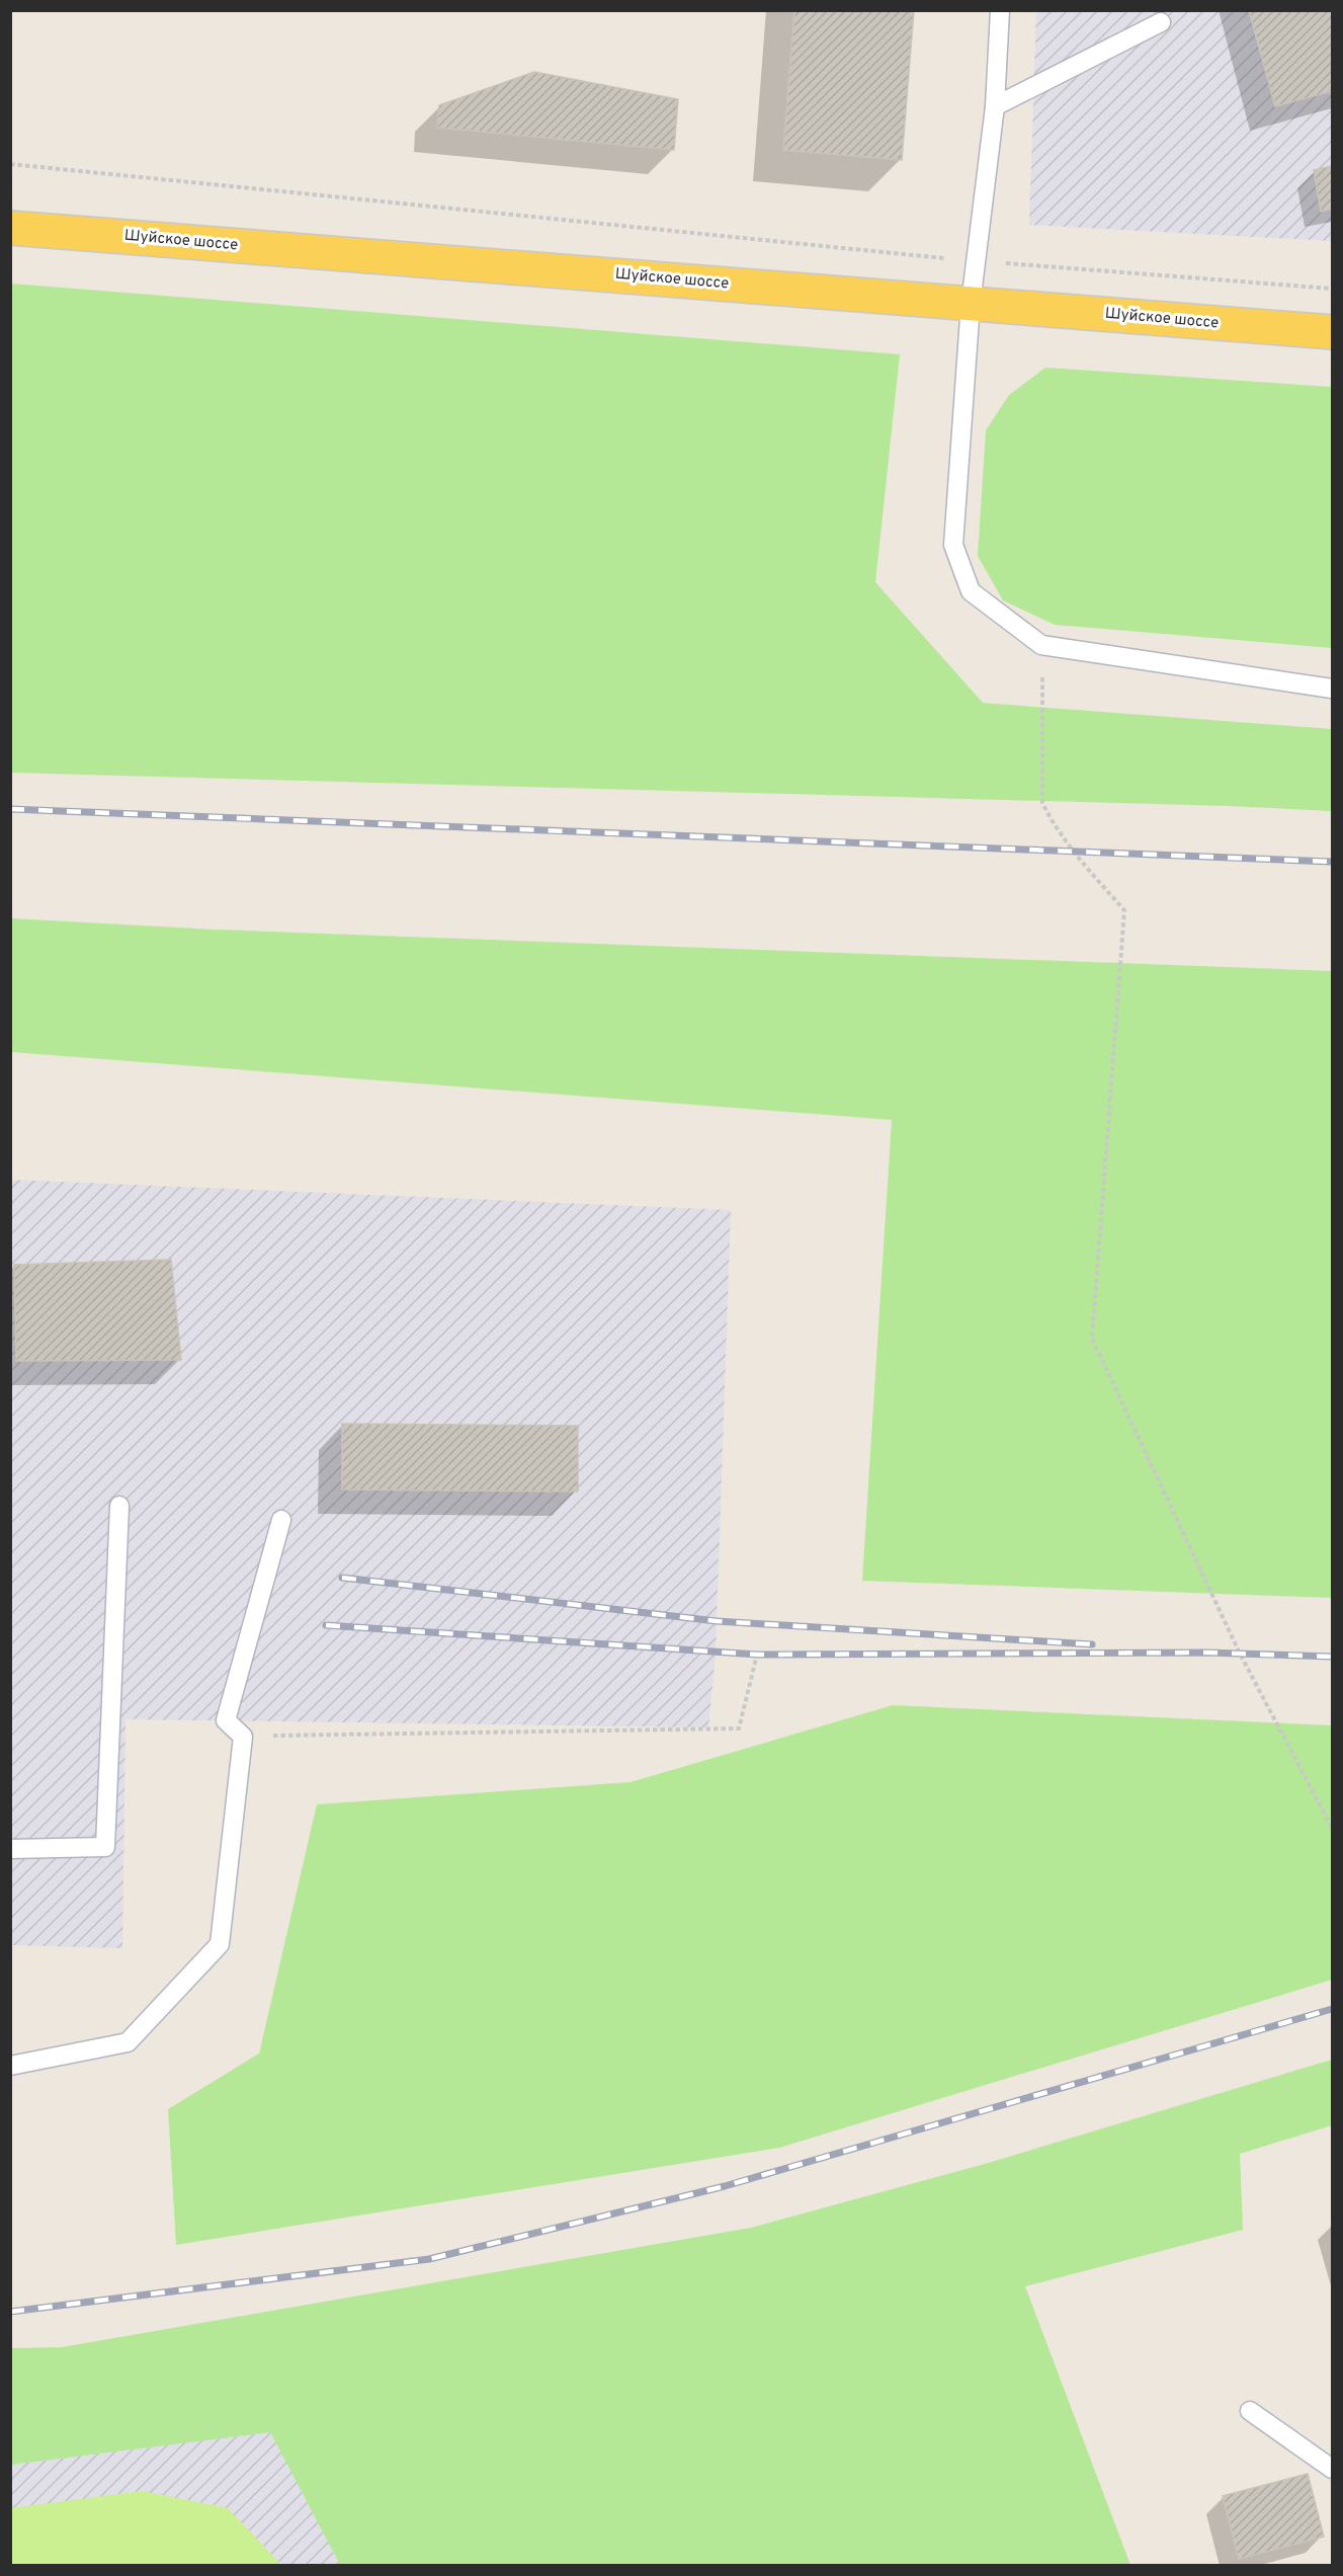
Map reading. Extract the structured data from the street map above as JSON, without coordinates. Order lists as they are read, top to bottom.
{
  "streets": {
    "main road": ["Шуйское шоссе"]
  }
}
